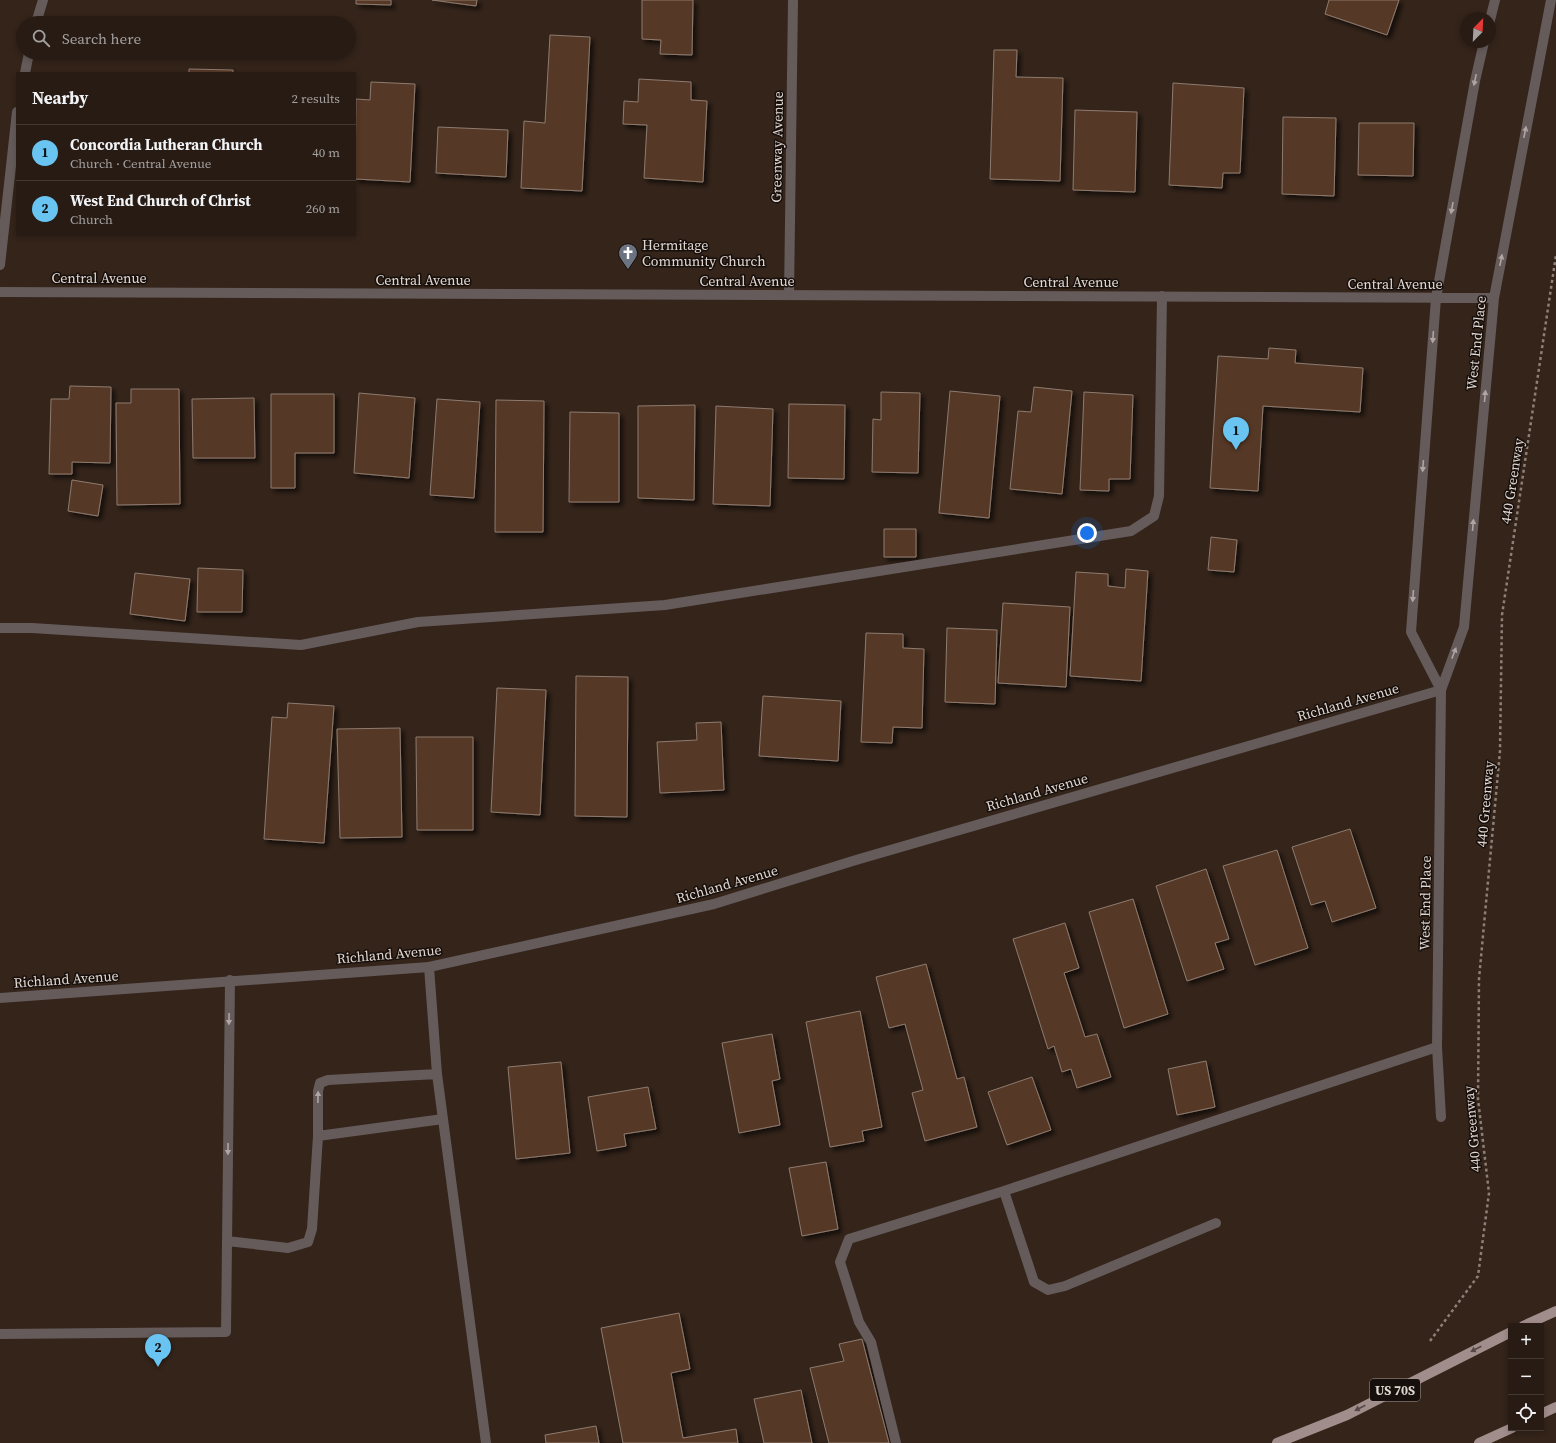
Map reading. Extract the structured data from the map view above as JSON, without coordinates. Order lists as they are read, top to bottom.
{
  "streets": {
    "main road": ["US 70S"],
    "street": [
      "Greenway Avenue",
      "Central Avenue",
      "West End Place",
      "Richland Avenue"
    ],
    "path": ["440 Greenway"]
  },
  "crossings": [
    ["Greenway Avenue", "Central Avenue"],
    ["Central Avenue", "West End Place"],
    ["West End Place", "Richland Avenue"]
  ],
  "places": {
    "church": ["Hermitage Community Church"]
  },
  "north": "top right",
  "page": {
    "search": "Search here",
    "heading": ["Nearby", "2 results"],
    "list": [
      {
        "mark": "1",
        "name": "Concordia Lutheran Church",
        "note": "Church · Central Avenue",
        "value": "40 m"
      },
      {
        "mark": "2",
        "name": "West End Church of Christ",
        "note": "Church",
        "value": "260 m"
      }
    ],
    "pins": ["1", "2"],
    "map_buttons": ["+", "−"]
  }
}
